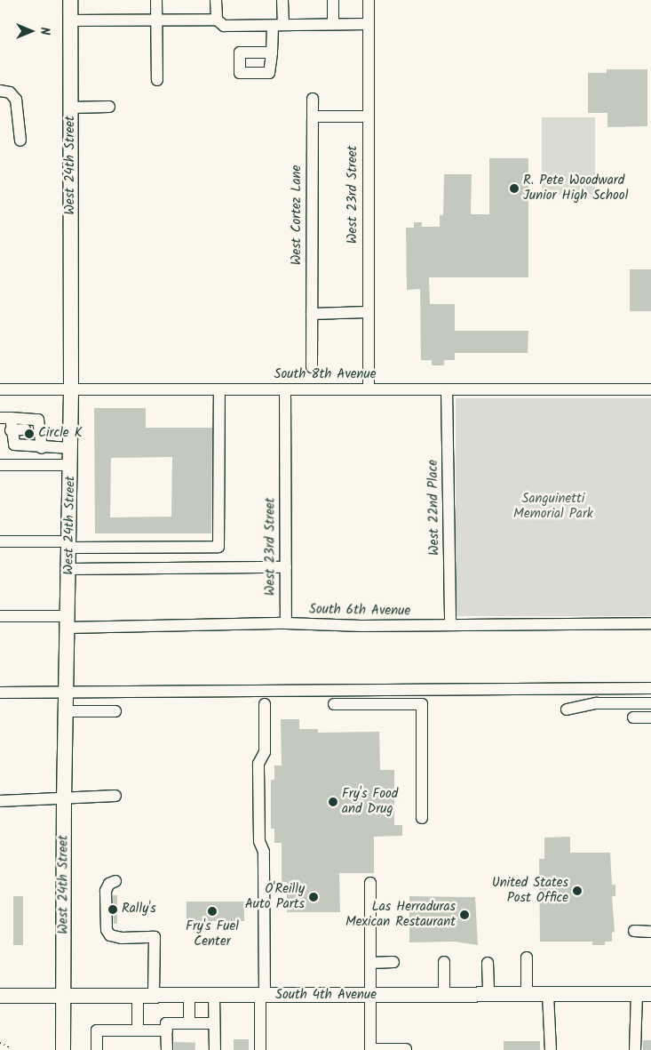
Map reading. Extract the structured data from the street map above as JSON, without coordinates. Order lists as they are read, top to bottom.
{
  "streets": {
    "main road": ["West 24th Street", "South 4th Avenue"],
    "street": [
      "West 23rd Street",
      "West Cortez Lane",
      "South 8th Avenue",
      "West 22nd Place",
      "South 6th Avenue"
    ]
  },
  "crossings": [
    ["West 24th Street", "South 8th Avenue"],
    ["West 24th Street", "South 6th Avenue"],
    ["West 24th Street", "South 4th Avenue"],
    ["West 23rd Street", "South 8th Avenue"],
    ["West 23rd Street", "South 6th Avenue"],
    ["South 8th Avenue", "West 22nd Place"],
    ["West 22nd Place", "South 6th Avenue"]
  ],
  "parks": ["Sanguinetti Memorial Park"],
  "places": [
    "R. Pete Woodward Junior High School",
    "Circle K",
    "Fry's Food and Drug",
    "United States Post Office",
    "O'Reilly Auto Parts",
    "Rally's",
    "Fry's Fuel Center",
    "Las Herraduras Mexican Restaurant"
  ],
  "north": "right"
}
